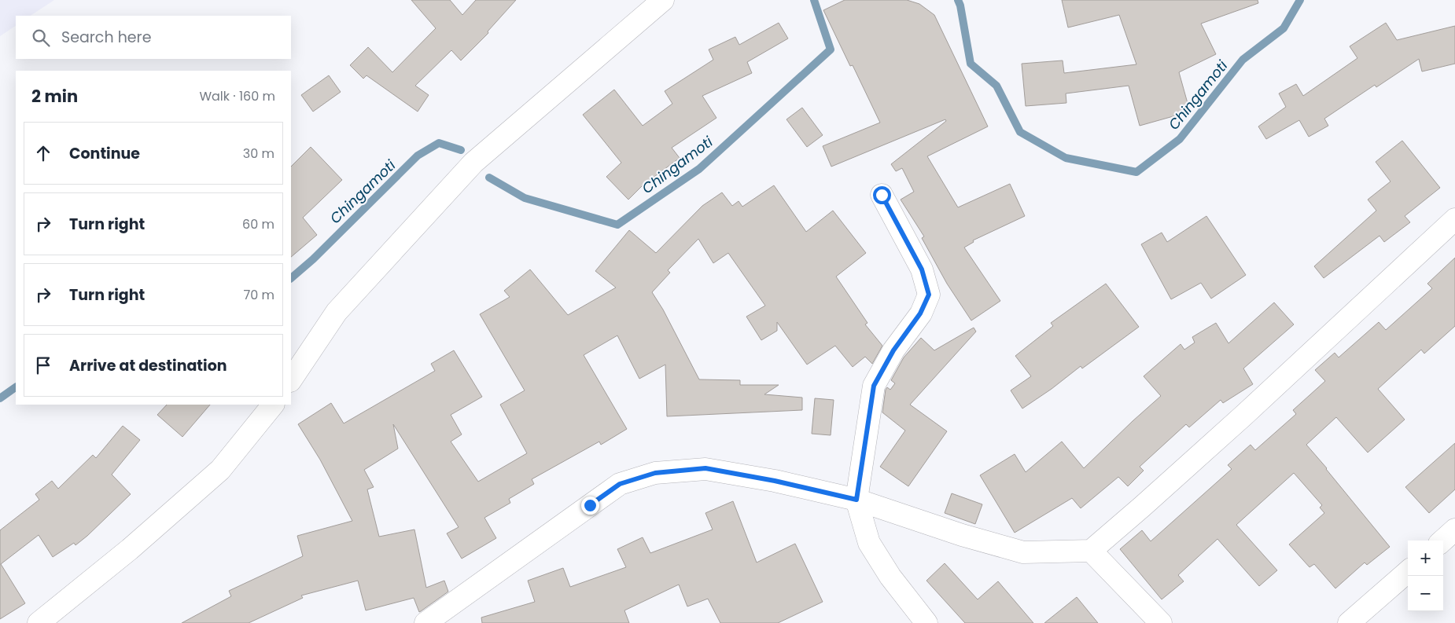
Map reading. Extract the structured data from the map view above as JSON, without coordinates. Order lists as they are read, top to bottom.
{
  "water": ["Chingamoti"],
  "page": {
    "search": "Search here",
    "heading": ["2 min", "Walk · 160 m"],
    "list": [
      ["Continue", "30 m"],
      ["Turn right", "60 m"],
      ["Turn right", "70 m"],
      "Arrive at destination"
    ],
    "map_buttons": ["+", "−"]
  }
}
